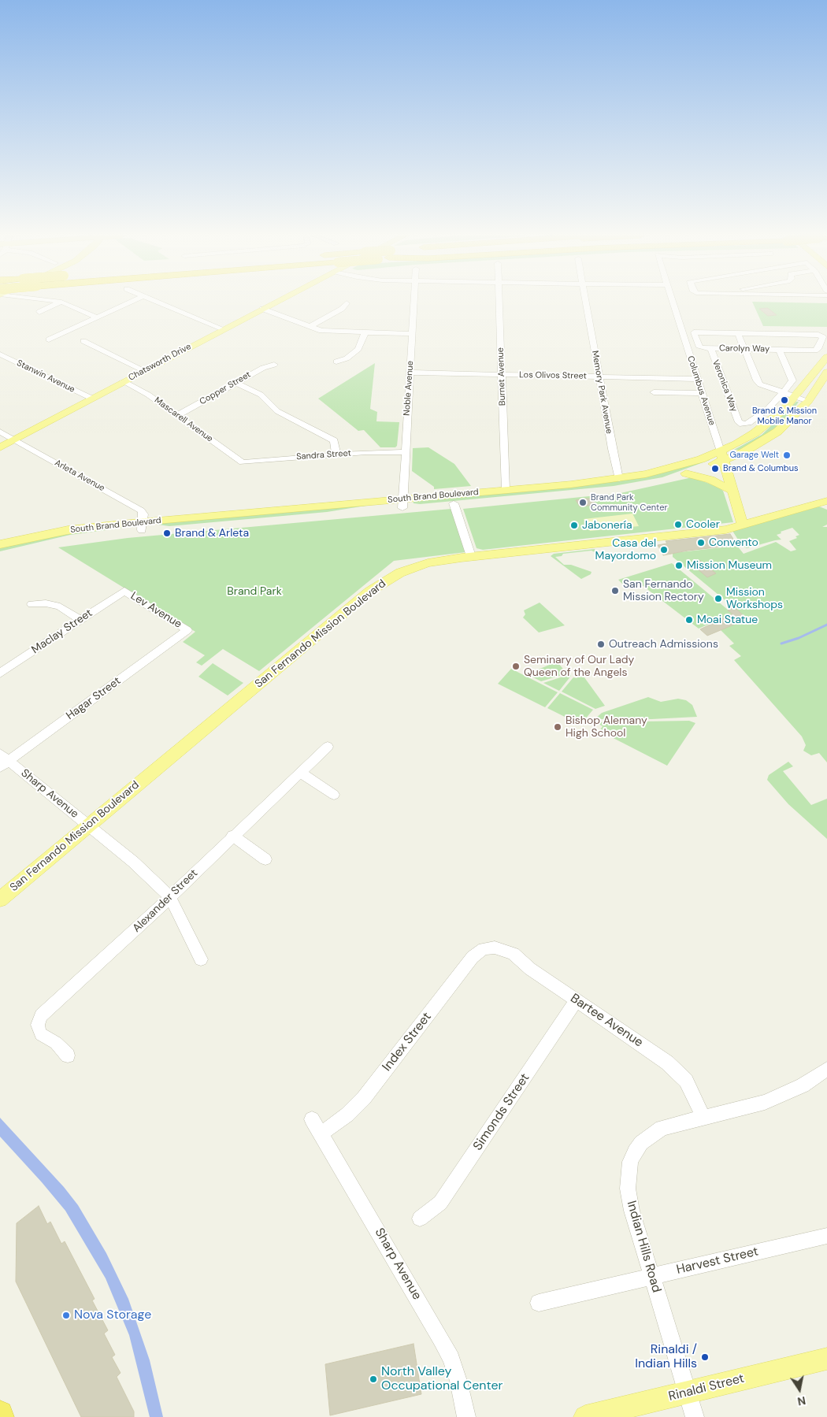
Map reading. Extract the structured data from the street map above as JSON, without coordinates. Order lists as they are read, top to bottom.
{
  "streets": {
    "main road": [
      "Chatsworth Drive",
      "Columbus Avenue",
      "South Brand Boulevard",
      "San Fernando Mission Boulevard",
      "Rinaldi Street"
    ],
    "street": [
      "Carolyn Way",
      "Los Olivos Street",
      "Stanwin Avenue",
      "Burnet Avenue",
      "Veronica Way",
      "Copper Street",
      "Noble Avenue",
      "Memory Park Avenue",
      "Mascarell Avenue",
      "Sandra Street",
      "Arleta Avenue",
      "Lev Avenue",
      "Maclay Street",
      "Hagar Street",
      "Sharp Avenue",
      "Alexander Street",
      "Bartee Avenue",
      "Index Street",
      "Simonds Street",
      "Indian Hills Road",
      "Harvest Street"
    ]
  },
  "crossings": [
    ["Carolyn Way", "Veronica Way"],
    ["Chatsworth Drive", "Stanwin Avenue"],
    ["Chatsworth Drive", "Mascarell Avenue"],
    ["Chatsworth Drive", "Arleta Avenue"],
    ["Los Olivos Street", "Burnet Avenue"],
    ["Los Olivos Street", "Noble Avenue"],
    ["Los Olivos Street", "Columbus Avenue"],
    ["Los Olivos Street", "Memory Park Avenue"],
    ["Burnet Avenue", "South Brand Boulevard"],
    ["Copper Street", "Mascarell Avenue"],
    ["Noble Avenue", "Sandra Street"],
    ["Noble Avenue", "South Brand Boulevard"],
    ["Columbus Avenue", "South Brand Boulevard"],
    ["Columbus Avenue", "San Fernando Mission Boulevard"],
    ["Memory Park Avenue", "South Brand Boulevard"],
    ["Mascarell Avenue", "Sandra Street"],
    ["Arleta Avenue", "South Brand Boulevard"],
    ["Lev Avenue", "Maclay Street"],
    ["Lev Avenue", "Hagar Street"],
    ["San Fernando Mission Boulevard", "Sharp Avenue"],
    ["Hagar Street", "Sharp Avenue"],
    ["Sharp Avenue", "Alexander Street"],
    ["Sharp Avenue", "Index Street"],
    ["Bartee Avenue", "Index Street"],
    ["Bartee Avenue", "Simonds Street"],
    ["Bartee Avenue", "Indian Hills Road"],
    ["Indian Hills Road", "Harvest Street"],
    ["Indian Hills Road", "Rinaldi Street"]
  ],
  "parks": ["Brand Park"],
  "places": [
    "Brand & Mission Mobile Manor",
    "Garage Welt",
    "Brand & Columbus",
    "Brand Park Community Center",
    "Cooler",
    "Jabonería",
    "Brand & Arleta",
    "Convento",
    "Casa del Mayordomo",
    "Mission Museum",
    "San Fernando Mission Rectory",
    "Mission Workshops",
    "Moai Statue",
    "Outreach Admissions",
    "Seminary of Our Lady Queen of the Angels",
    "Bishop Alemany High School",
    "Nova Storage",
    "Rinaldi / Indian Hills",
    "North Valley Occupational Center"
  ],
  "north": "bottom"
}
